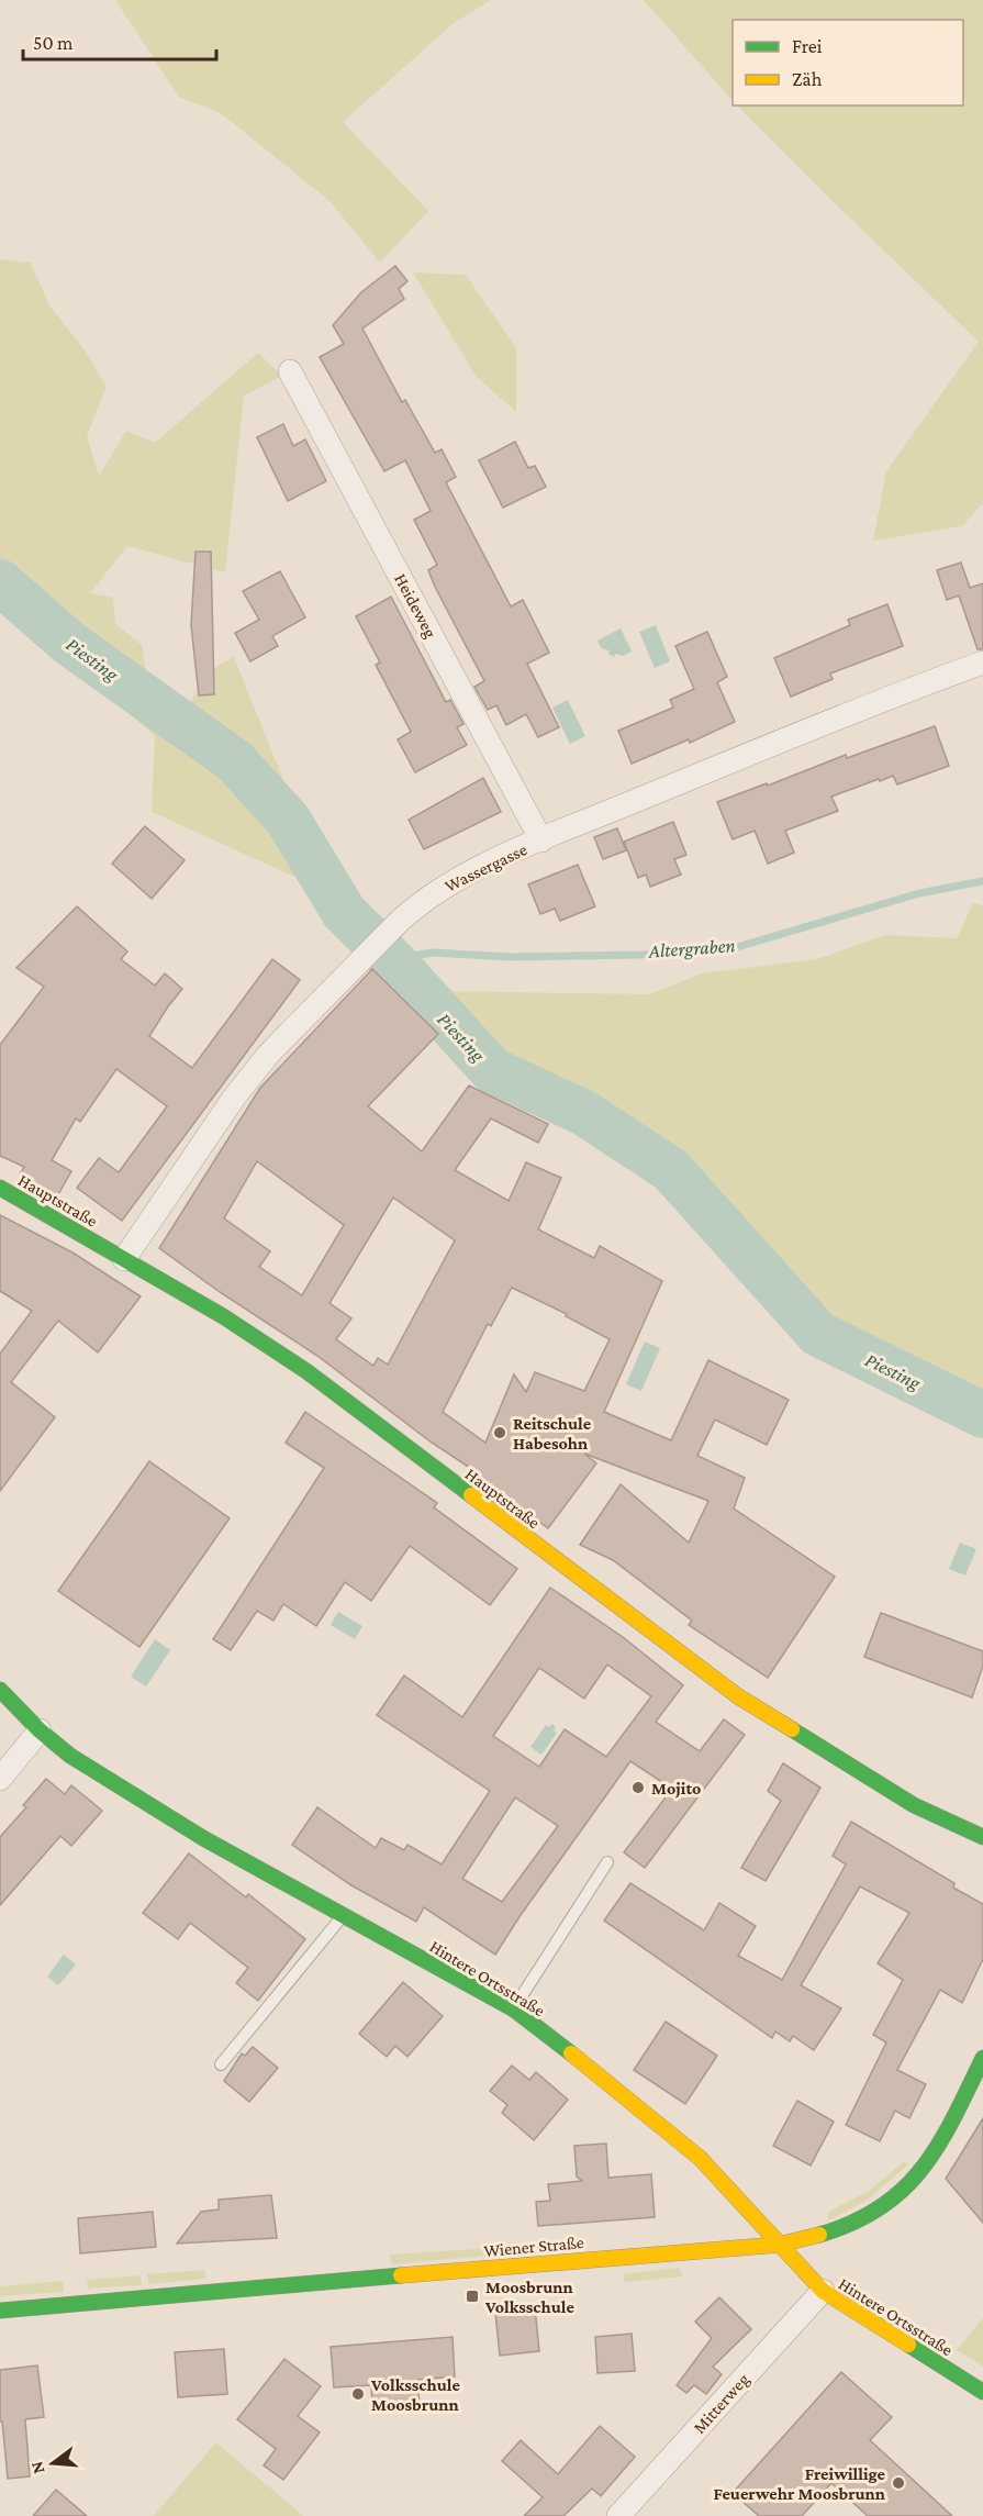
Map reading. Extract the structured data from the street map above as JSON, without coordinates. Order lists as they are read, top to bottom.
{
  "streets": {
    "main road": ["Hauptstraße", "Hintere Ortsstraße", "Wiener Straße"],
    "street": ["Heideweg", "Wassergasse", "Mitterweg"]
  },
  "crossings": [
    ["Heideweg", "Wassergasse"],
    ["Wassergasse", "Hauptstraße"],
    ["Hintere Ortsstraße", "Wiener Straße"],
    ["Hintere Ortsstraße", "Mitterweg"]
  ],
  "water": ["Piesting", "Altergraben"],
  "places": {
    "other": [
      "Reitschule Habesohn",
      "Mojito",
      "Volksschule Moosbrunn",
      "Freiwillige Feuerwehr Moosbrunn"
    ],
    "transit": ["Moosbrunn Volksschule"]
  },
  "legend": ["Frei", "Zäh"],
  "scale_bar": "50 m",
  "north": "left"
}
